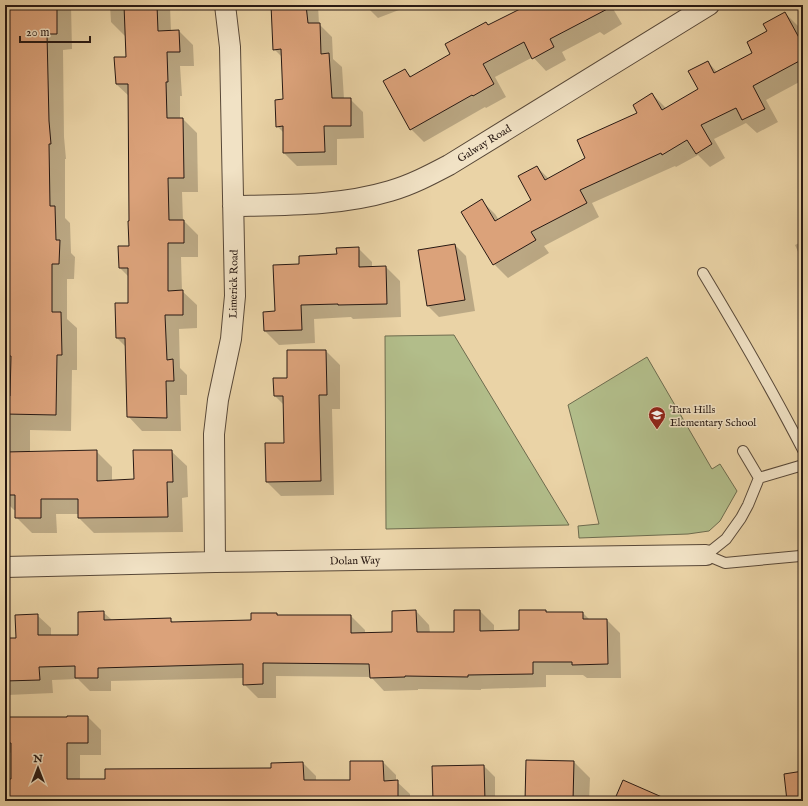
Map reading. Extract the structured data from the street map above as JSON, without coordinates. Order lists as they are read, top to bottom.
{
  "streets": {
    "street": ["Galway Road", "Limerick Road", "Dolan Way"]
  },
  "crossings": [
    ["Galway Road", "Limerick Road"],
    ["Limerick Road", "Dolan Way"]
  ],
  "places": {
    "school or university": ["Tara Hills Elementary School"]
  },
  "scale_bar": "20 m",
  "north": "top"
}
